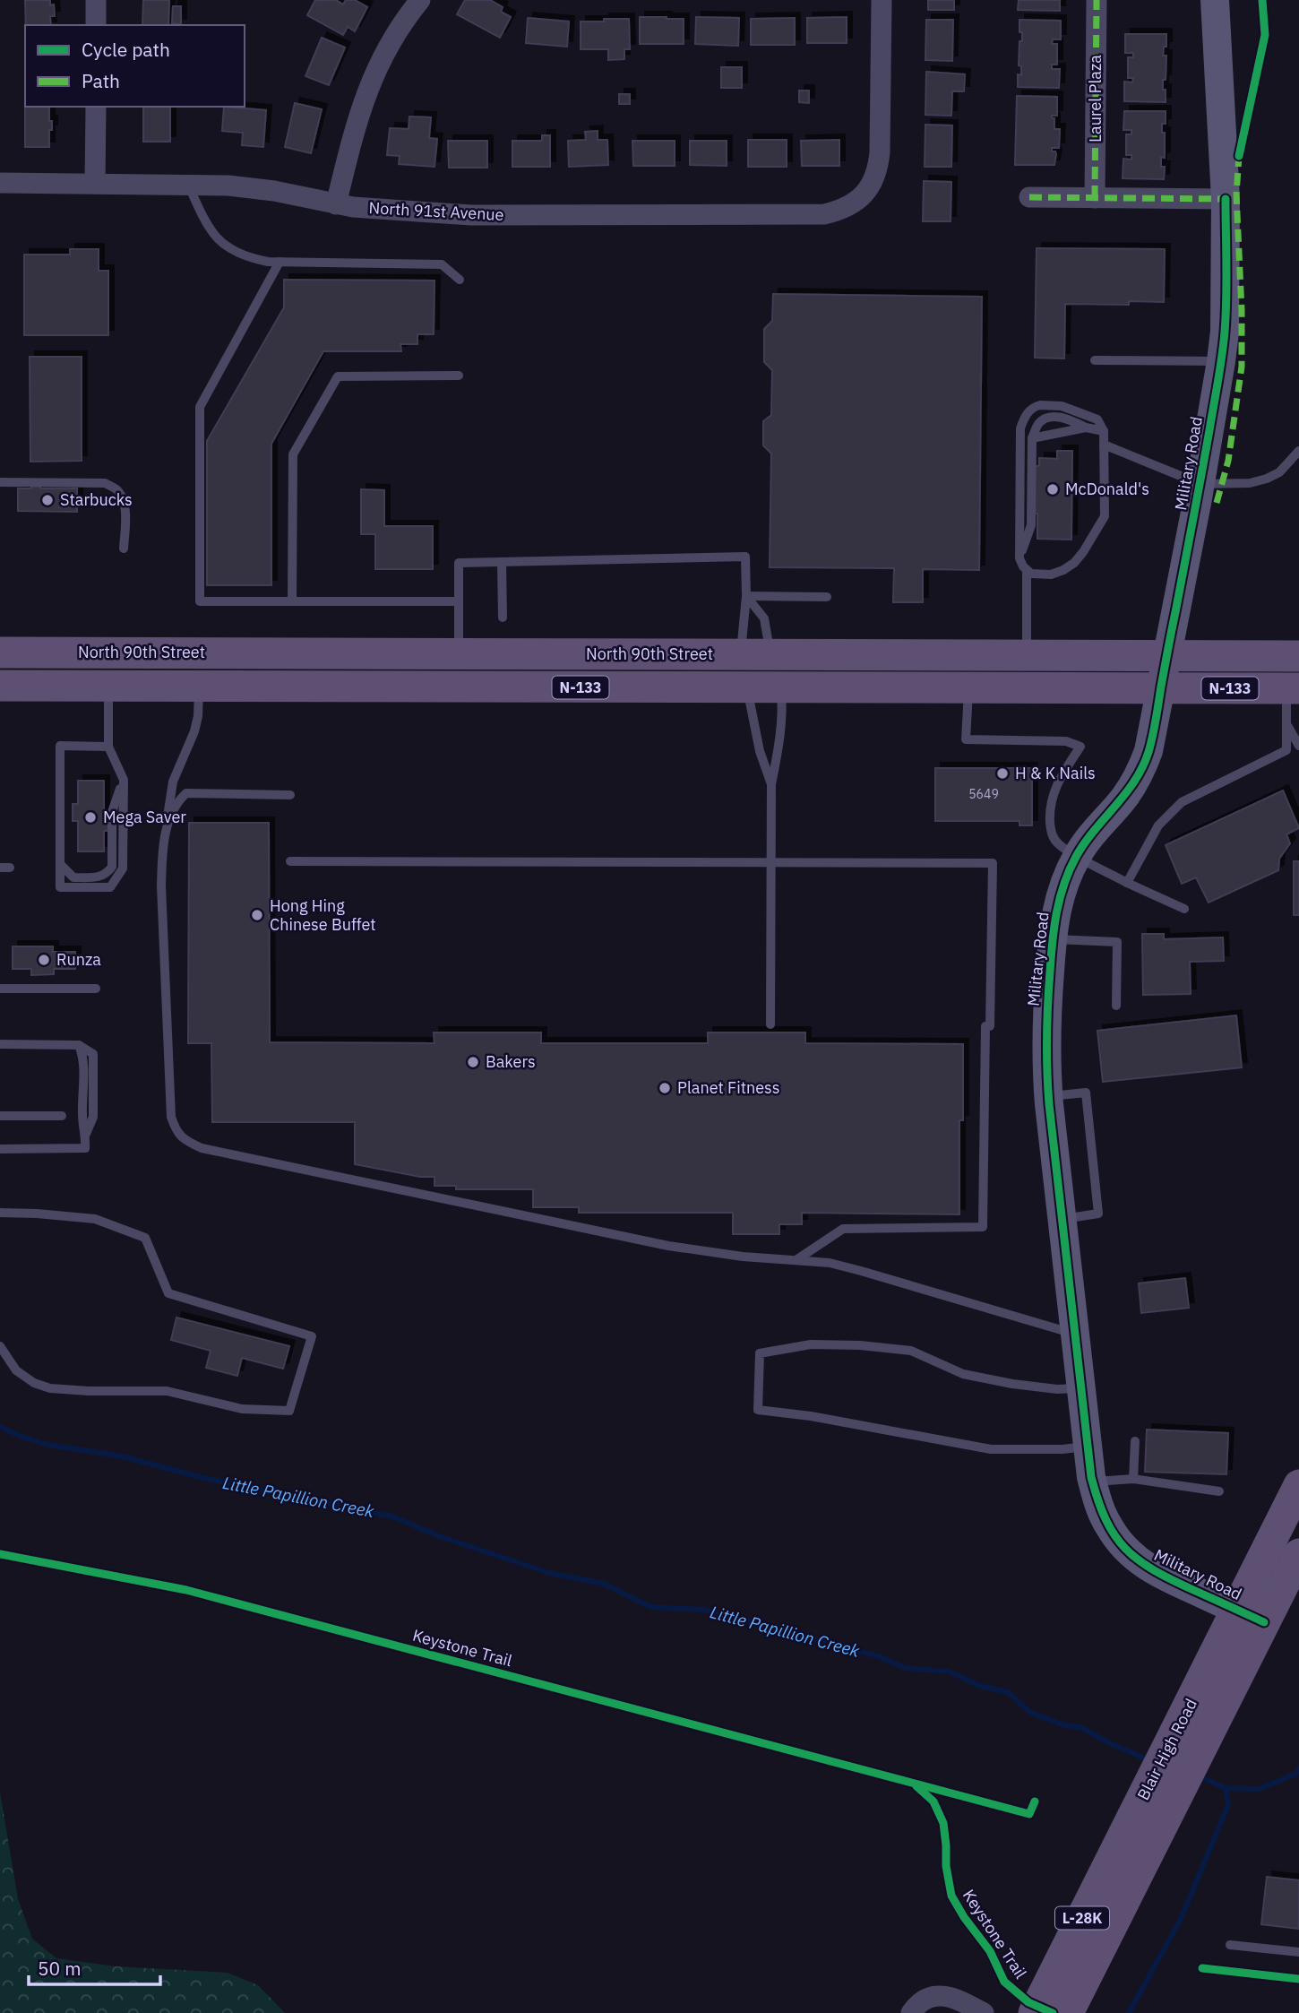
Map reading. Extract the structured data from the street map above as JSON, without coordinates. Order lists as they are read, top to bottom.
{
  "streets": {
    "main road": [
      "Military Road",
      "North 90th Street",
      "N-133",
      "Blair High Road",
      "L-28K"
    ],
    "street": ["Laurel Plaza", "North 91st Avenue"],
    "cycle path": ["Keystone Trail"]
  },
  "crossings": [
    ["Military Road", "North 90th Street"],
    ["Military Road", "Blair High Road"]
  ],
  "water": ["Little Papillion Creek"],
  "places": [
    "McDonald's",
    "Starbucks",
    "H & K Nails",
    "Mega Saver",
    "Hong Hing Chinese Buffet",
    "Runza",
    "Bakers",
    "Planet Fitness"
  ],
  "house_numbers": ["5649"],
  "legend": ["Cycle path", "Path"],
  "scale_bar": "50 m"
}
